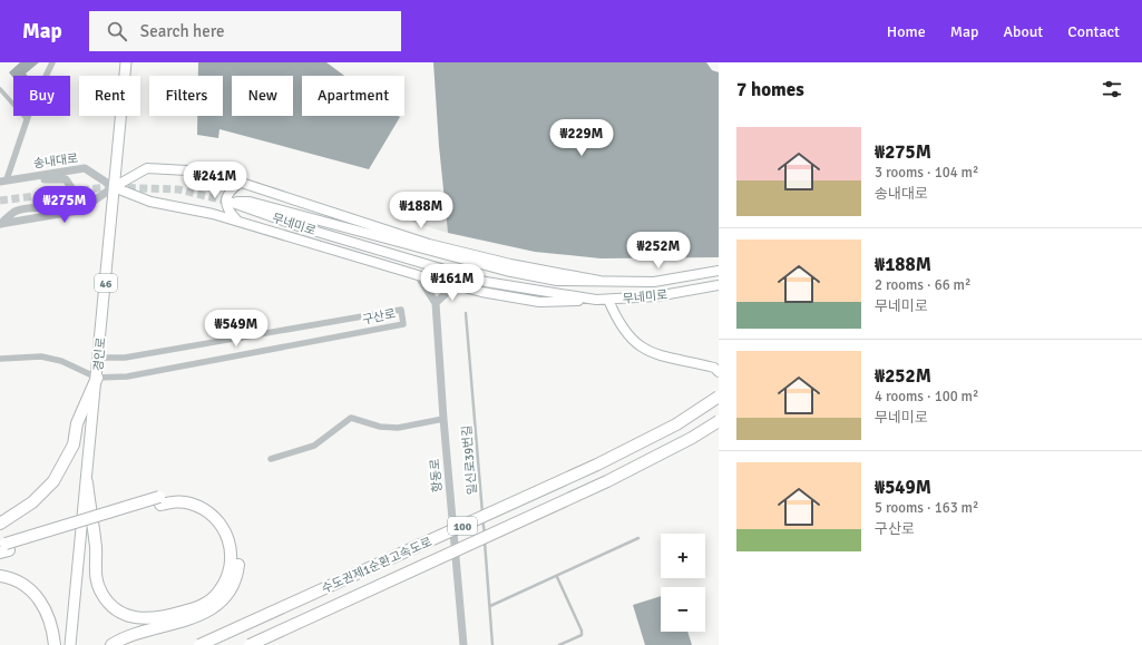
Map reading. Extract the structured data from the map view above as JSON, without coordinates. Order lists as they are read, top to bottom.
{
  "streets": {
    "highway": ["100", "수도권제1순환고속도로"],
    "main road": ["무네미로", "46", "경인로"],
    "street": ["송내대로", "구산로", "항동로"],
    "lane": ["일신로39번길"]
  },
  "crossings": [
    ["송내대로", "경인로"],
    ["구산로", "경인로"]
  ],
  "page": {
    "header": "Map",
    "search": "Search here",
    "nav": [
      "Home",
      "Map",
      "About",
      "Contact"
    ],
    "heading": "7 homes",
    "chip": [
      "Buy",
      "Rent",
      "Filters",
      "New",
      "Apartment"
    ],
    "list": [
      {
        "name": "₩275M",
        "note": "3 rooms · 104 m² · 송내대로"
      },
      {
        "name": "₩188M",
        "note": "2 rooms · 66 m² · 무네미로"
      },
      {
        "name": "₩252M",
        "note": "4 rooms · 100 m² · 무네미로"
      },
      {
        "name": "₩549M",
        "note": "5 rooms · 163 m² · 구산로"
      }
    ],
    "price": [
      "₩229M",
      "₩241M",
      "₩275M",
      "₩188M",
      "₩252M",
      "₩161M",
      "₩549M"
    ],
    "map_buttons": ["+", "−"]
  }
}
